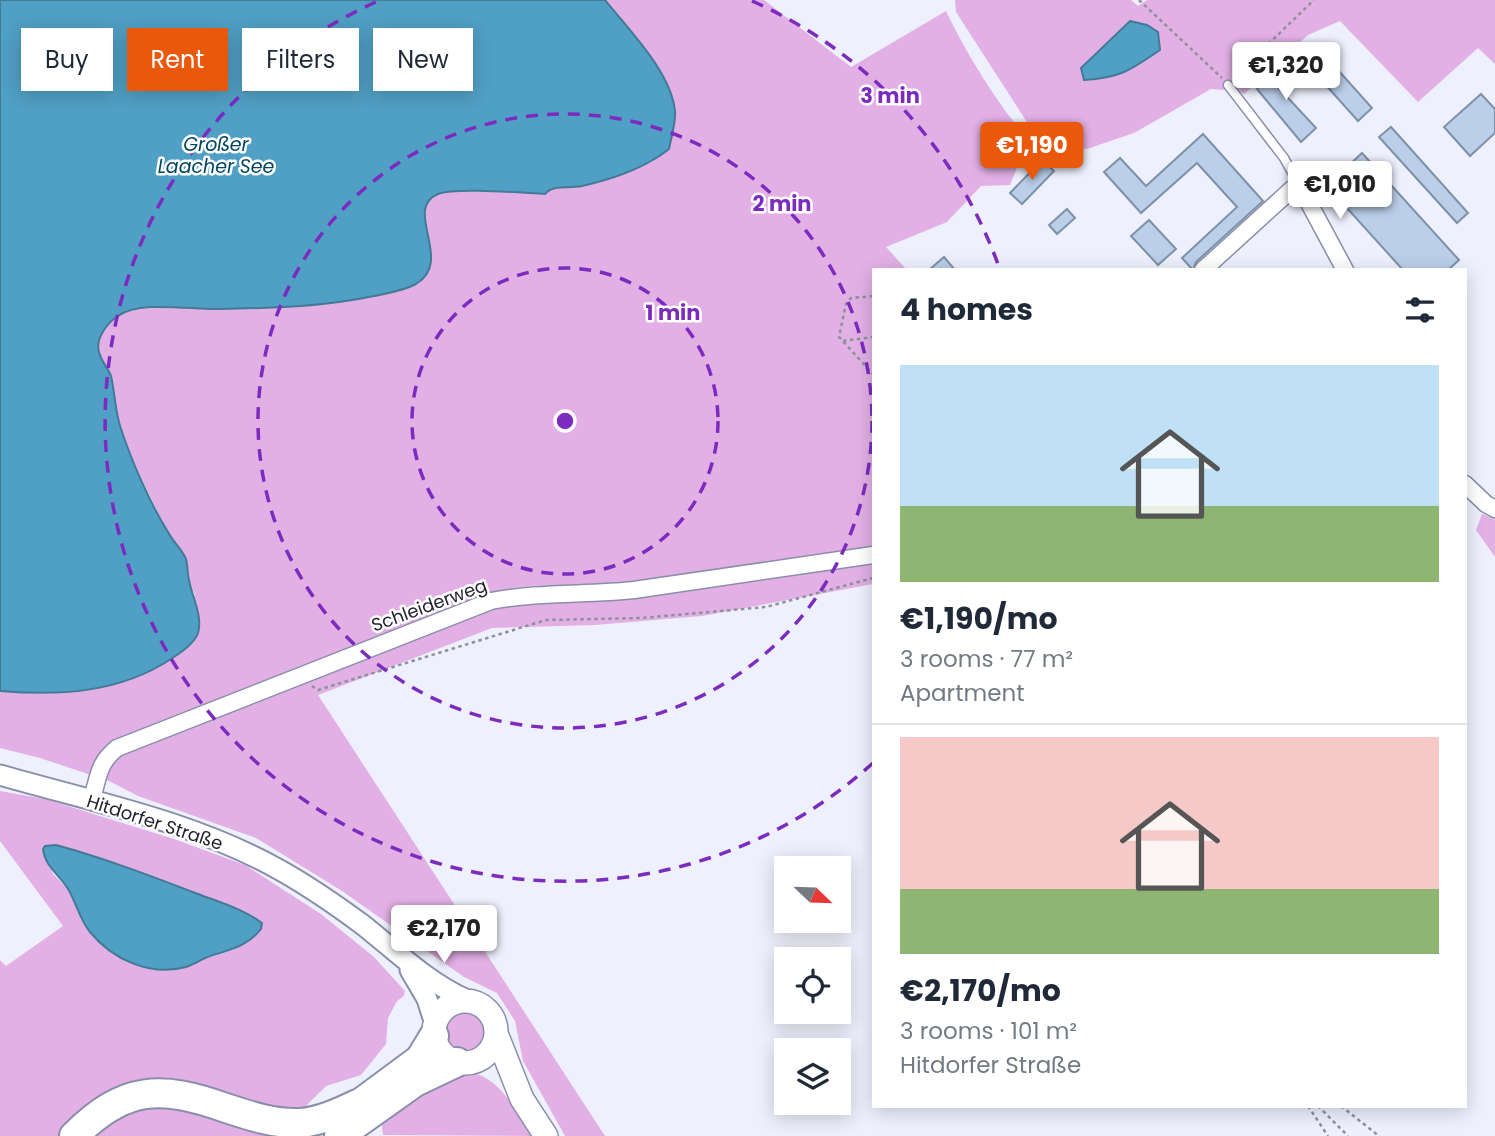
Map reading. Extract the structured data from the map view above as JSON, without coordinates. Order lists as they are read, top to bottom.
{
  "streets": {
    "street": ["Schleiderweg", "Hitdorfer Straße"]
  },
  "crossings": [
    ["Schleiderweg", "Hitdorfer Straße"]
  ],
  "water": ["Großer Laacher See"],
  "north": "bottom right",
  "page": {
    "chip": [
      "Buy",
      "Rent",
      "Filters",
      "New"
    ],
    "price": [
      "€1,320",
      "€1,190",
      "€1,010",
      "€2,170"
    ],
    "heading": "4 homes",
    "list": [
      {
        "name": "€1,190/mo",
        "note": "3 rooms · 77 m² · Apartment"
      },
      {
        "name": "€2,170/mo",
        "note": "3 rooms · 101 m² · Hitdorfer Straße"
      }
    ]
  },
  "rings": ["3 min", "2 min", "1 min"]
}
